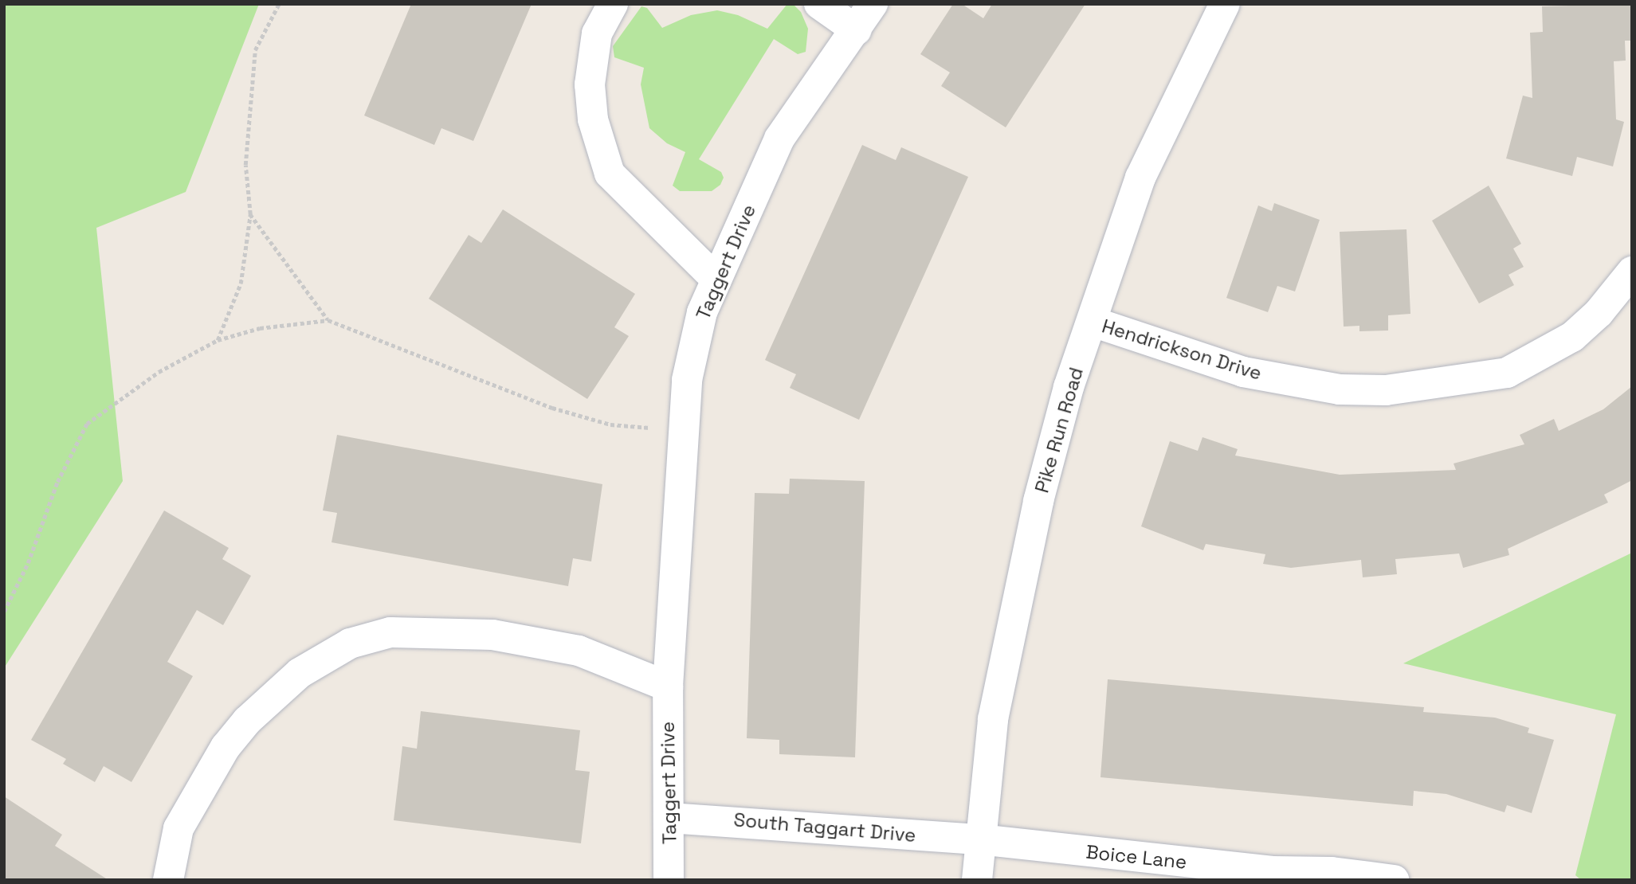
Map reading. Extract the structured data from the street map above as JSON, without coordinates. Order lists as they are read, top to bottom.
{
  "streets": {
    "street": [
      "Taggert Drive",
      "Hendrickson Drive",
      "Pike Run Road",
      "South Taggart Drive",
      "Boice Lane"
    ]
  },
  "crossings": [
    ["Taggert Drive", "South Taggart Drive"],
    ["Hendrickson Drive", "Pike Run Road"],
    ["Pike Run Road", "South Taggart Drive"],
    ["Pike Run Road", "Boice Lane"],
    ["South Taggart Drive", "Boice Lane"]
  ]
}
